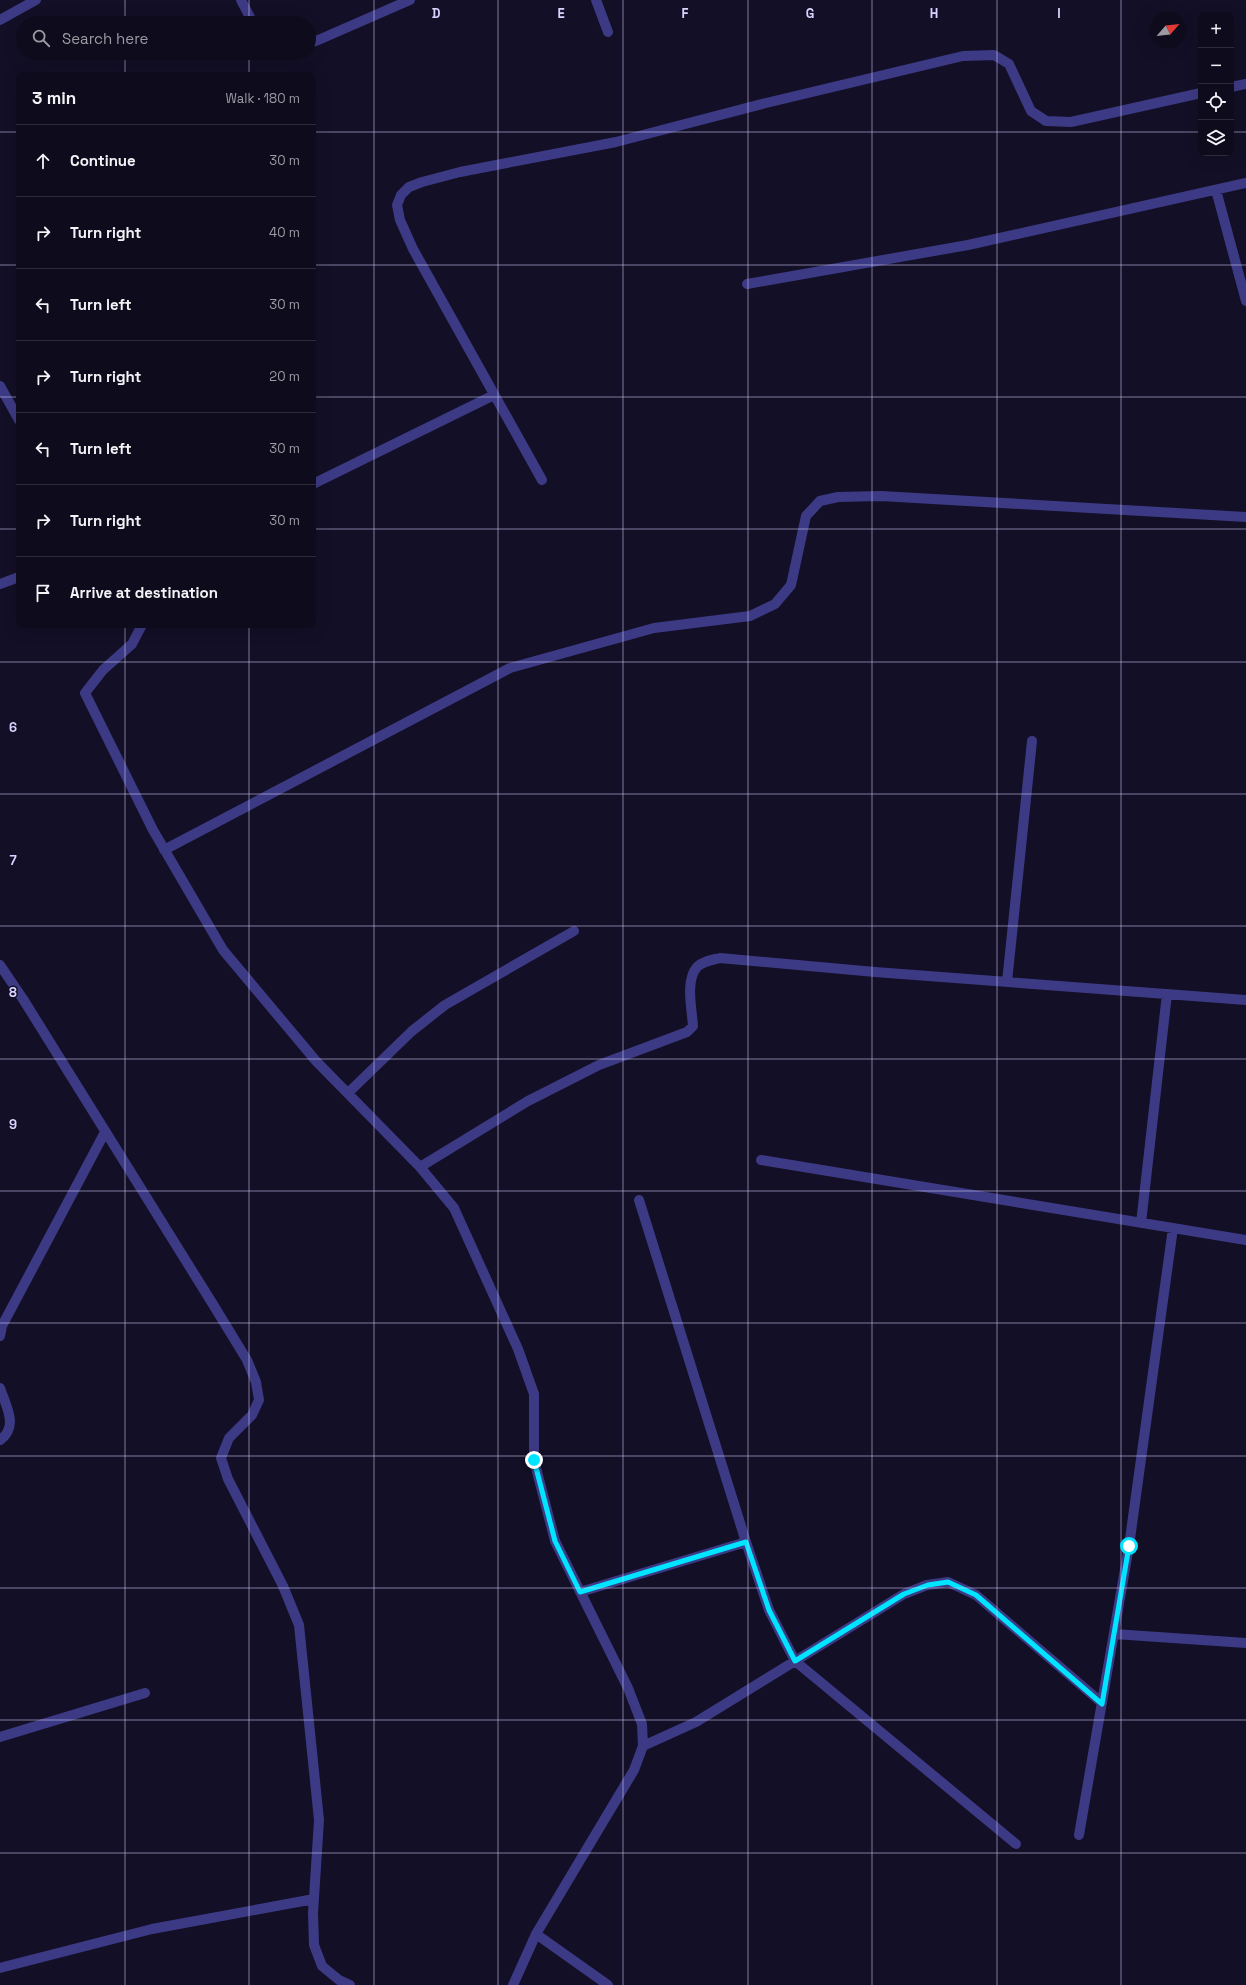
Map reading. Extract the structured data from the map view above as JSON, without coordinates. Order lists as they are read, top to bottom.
{
  "north": "top right",
  "page": {
    "map_buttons": ["+", "−"],
    "search": "Search here",
    "heading": ["3 min", "Walk · 180 m"],
    "list": [
      ["Continue", "30 m"],
      ["Turn right", "40 m"],
      ["Turn left", "30 m"],
      ["Turn right", "20 m"],
      ["Turn left", "30 m"],
      ["Turn right", "30 m"],
      "Arrive at destination"
    ]
  },
  "grid": {
    "columns": [
      "D",
      "E",
      "F",
      "G",
      "H",
      "I"
    ],
    "rows": [
      "6",
      "7",
      "8",
      "9"
    ]
  }
}
